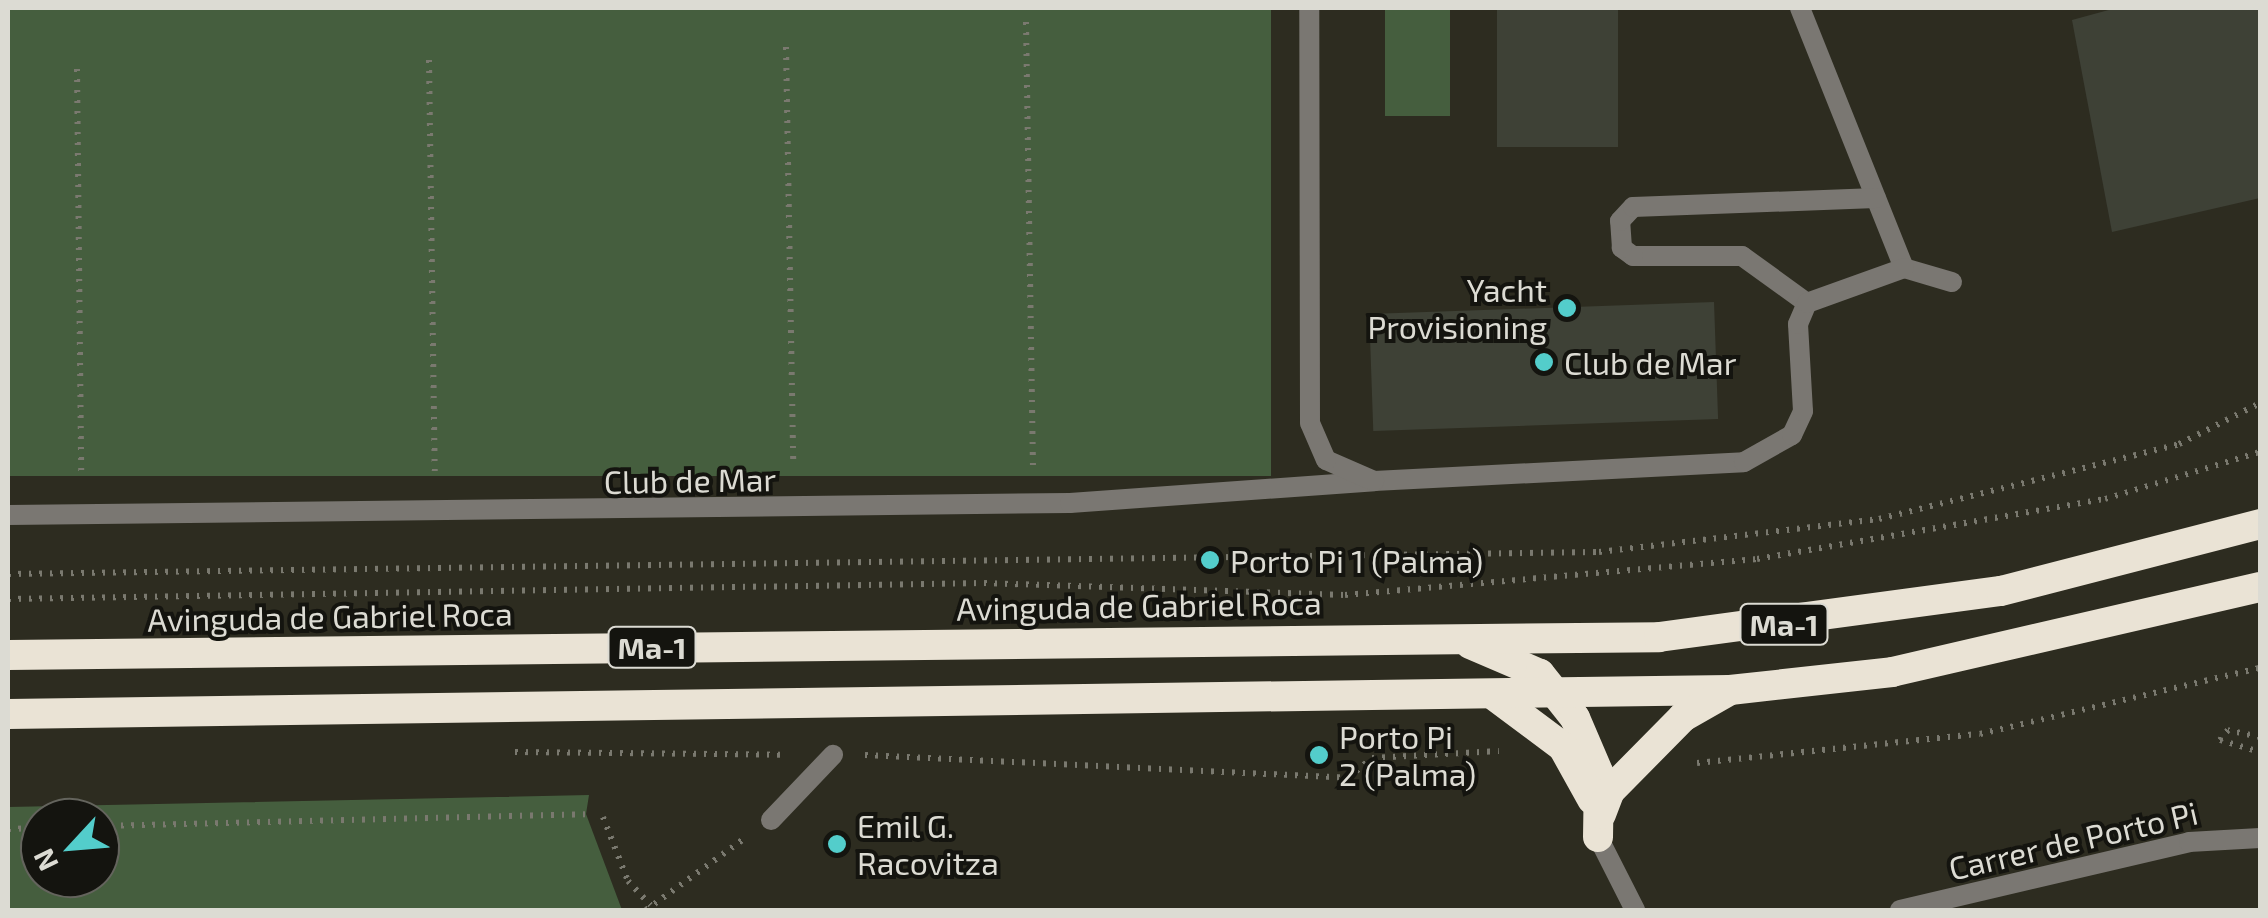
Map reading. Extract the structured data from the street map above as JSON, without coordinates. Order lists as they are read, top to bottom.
{
  "streets": {
    "highway": ["Avinguda de Gabriel Roca", "Ma-1"],
    "street": ["Club de Mar", "Carrer de Porto Pi"]
  },
  "places": [
    "Yacht Provisioning",
    "Club de Mar",
    "Porto Pi 1 (Palma)",
    "Porto Pi 2 (Palma)",
    "Emil G. Racovitza"
  ],
  "north": "bottom left"
}
